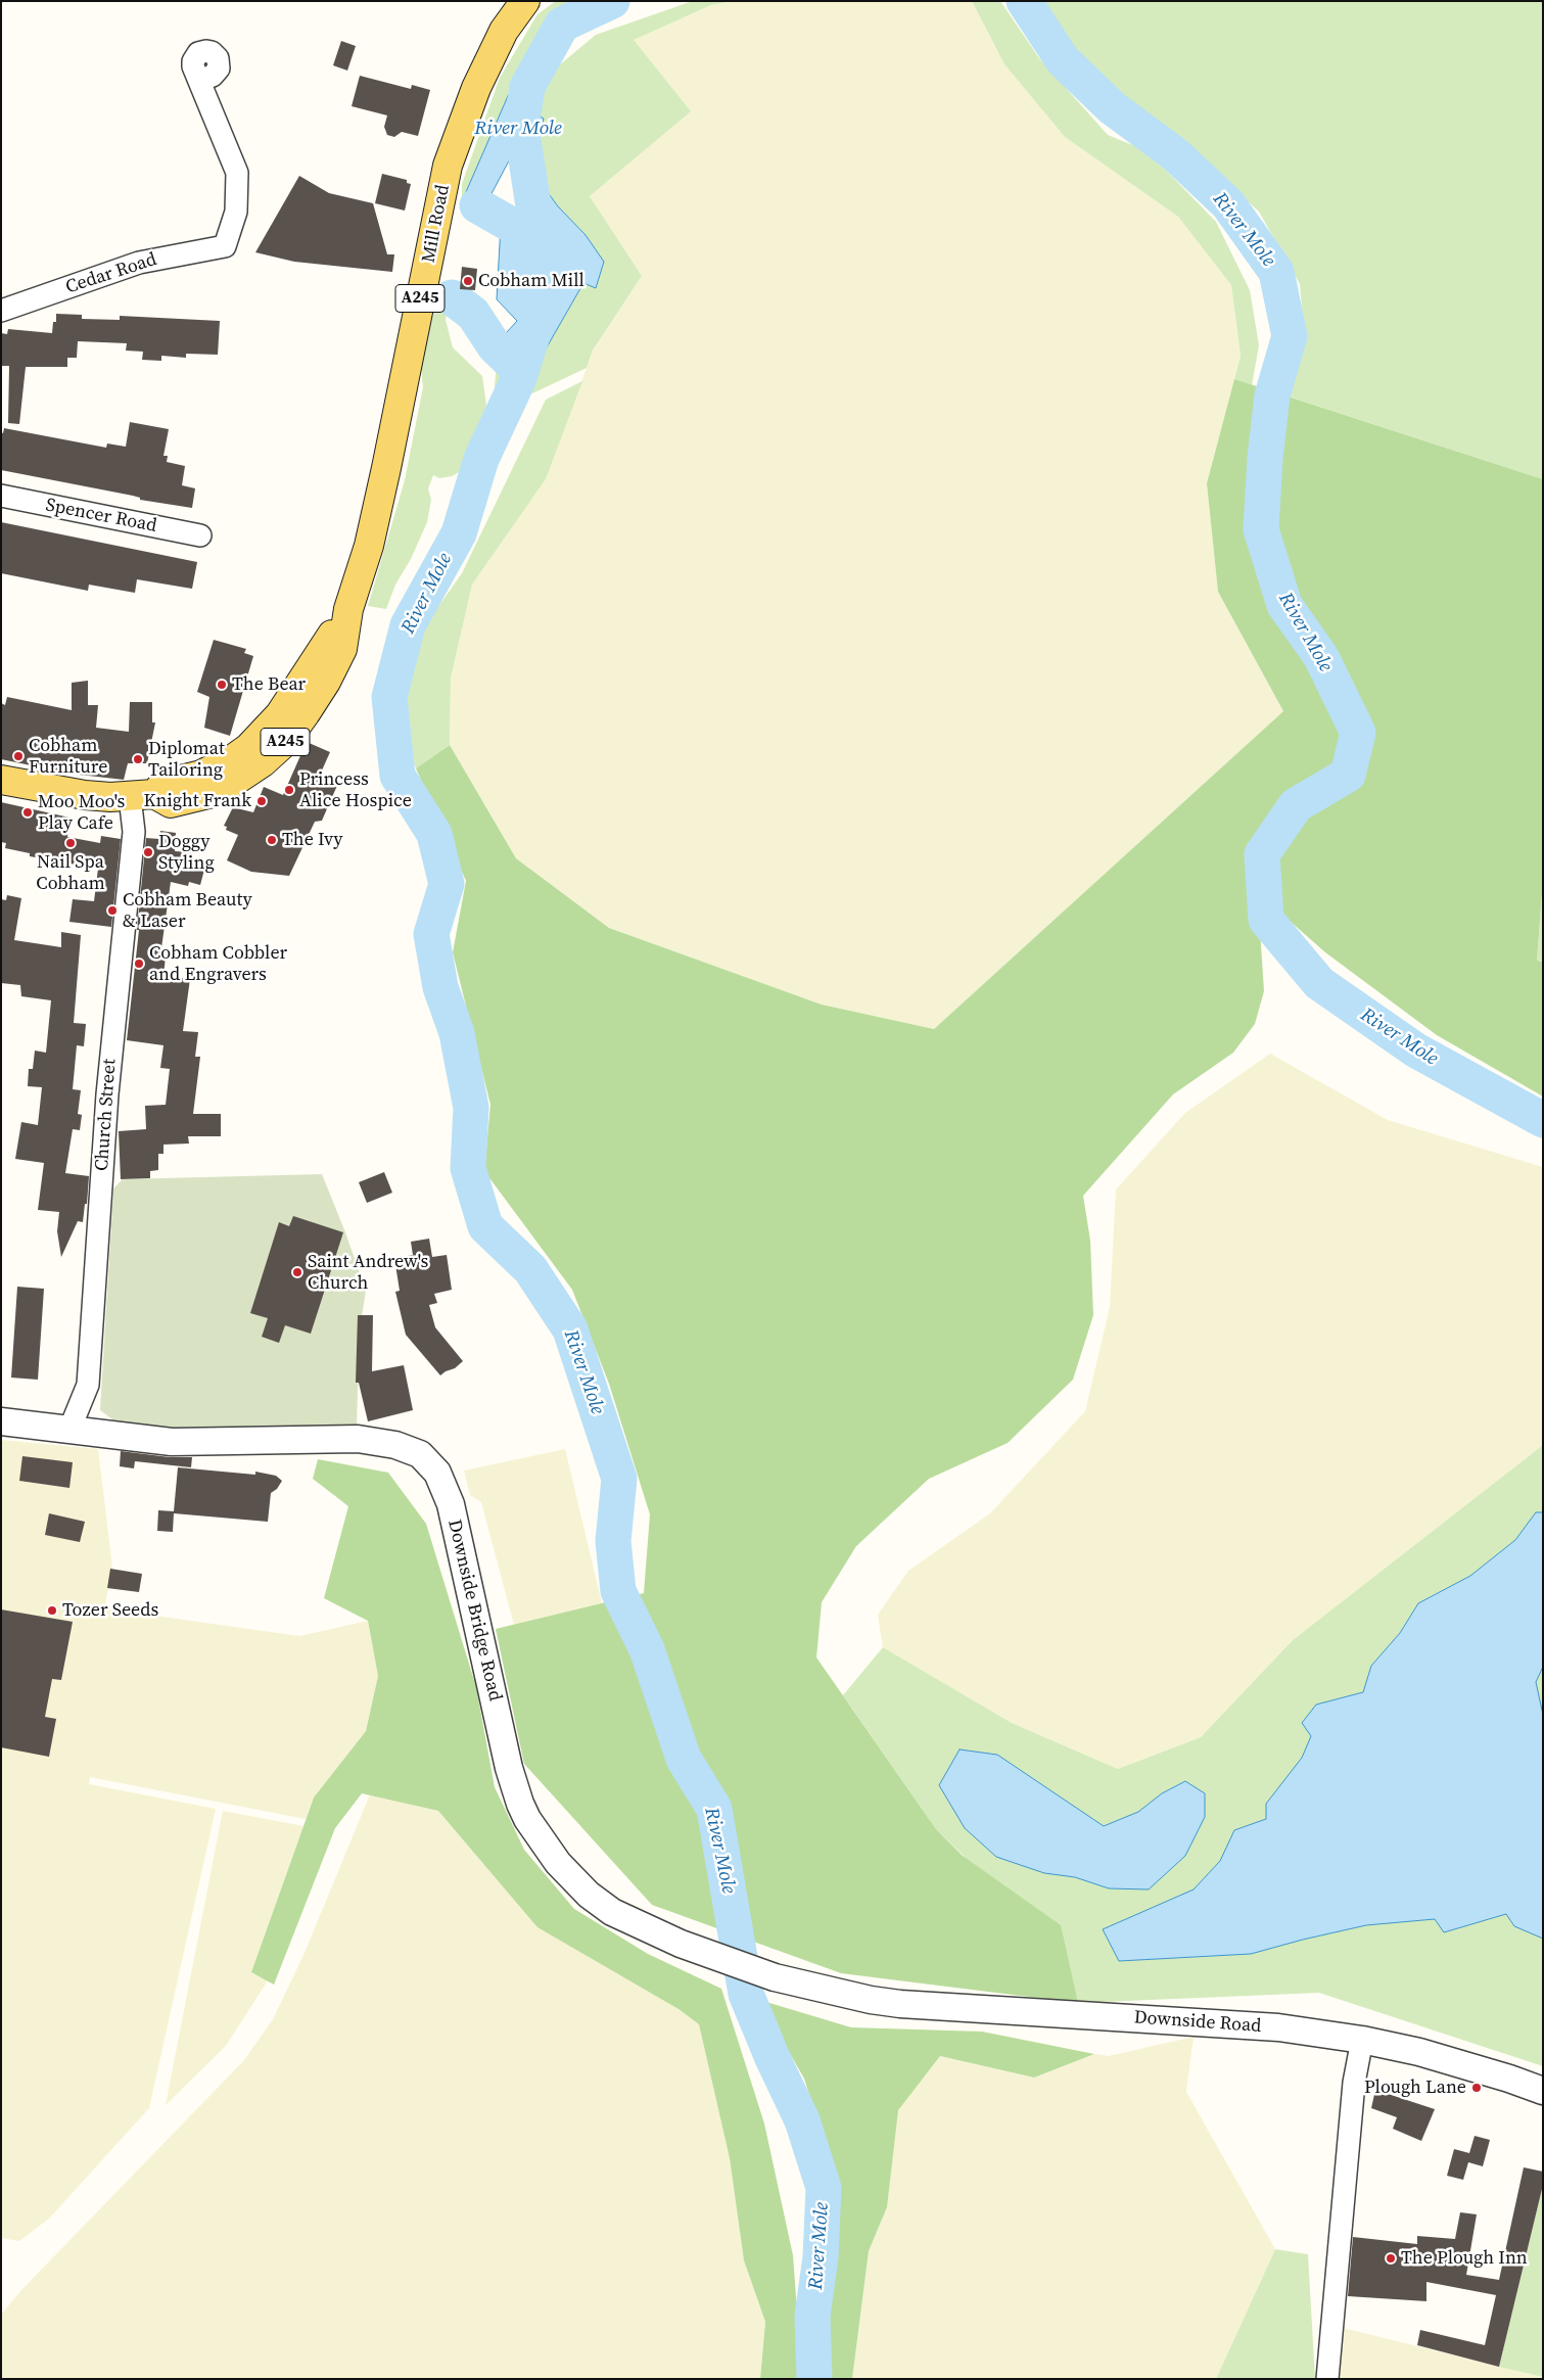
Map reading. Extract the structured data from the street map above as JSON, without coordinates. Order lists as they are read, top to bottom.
{
  "streets": {
    "main road": ["Mill Road", "A245"],
    "street": [
      "Cedar Road",
      "Spencer Road",
      "Church Street",
      "Downside Bridge Road",
      "Downside Road"
    ]
  },
  "crossings": [
    ["Mill Road", "Church Street"],
    ["Church Street", "Downside Bridge Road"],
    ["Downside Bridge Road", "Downside Road"]
  ],
  "water": ["River Mole"],
  "places": [
    "Cobham Mill",
    "The Bear",
    "Cobham Furniture",
    "Diplomat Tailoring",
    "Princess Alice Hospice",
    "Knight Frank",
    "Moo Moo's Play Cafe",
    "The Ivy",
    "Nail Spa Cobham",
    "Doggy Styling",
    "Cobham Beauty & Laser",
    "Cobham Cobbler and Engravers",
    "Saint Andrew's Church",
    "Tozer Seeds",
    "Plough Lane",
    "The Plough Inn"
  ]
}
